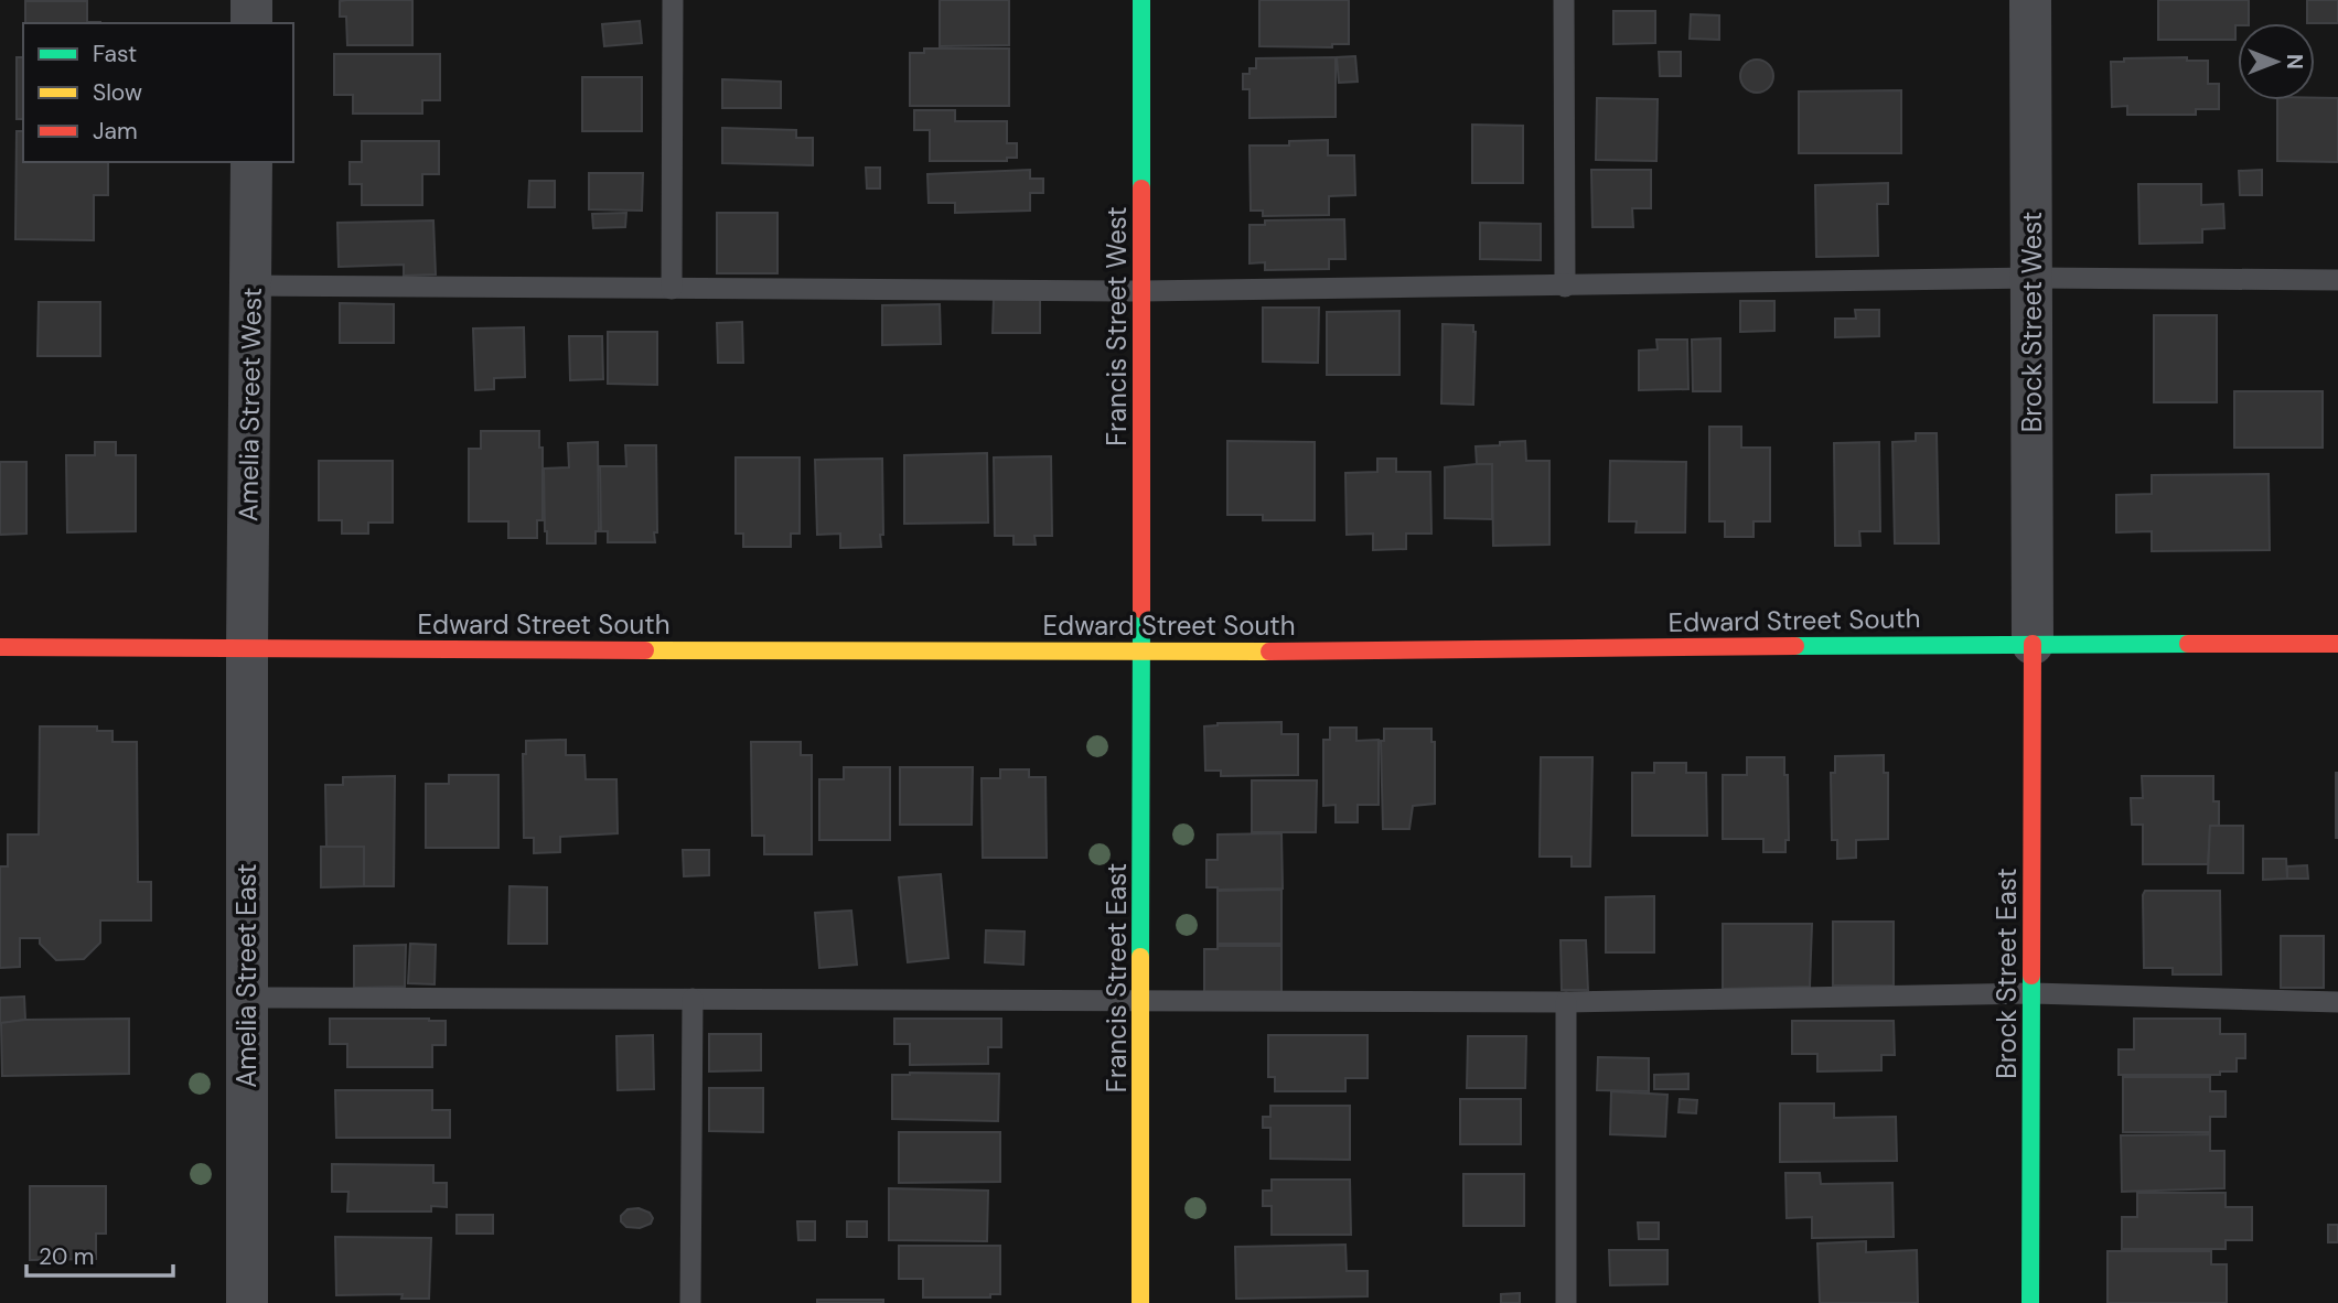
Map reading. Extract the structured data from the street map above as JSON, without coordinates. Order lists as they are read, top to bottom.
{
  "streets": {
    "main road": [
      "Francis Street West",
      "Edward Street South",
      "Brock Street East",
      "Francis Street East"
    ],
    "street": ["Brock Street West", "Amelia Street West", "Amelia Street East"]
  },
  "crossings": [
    ["Brock Street West", "Edward Street South"],
    ["Brock Street West", "Brock Street East"],
    ["Francis Street West", "Edward Street South"],
    ["Francis Street West", "Francis Street East"],
    ["Amelia Street West", "Edward Street South"],
    ["Amelia Street West", "Amelia Street East"],
    ["Edward Street South", "Brock Street East"],
    ["Edward Street South", "Amelia Street East"],
    ["Edward Street South", "Francis Street East"]
  ],
  "legend": ["Fast", "Slow", "Jam"],
  "scale_bar": "20 m",
  "north": "right"
}
